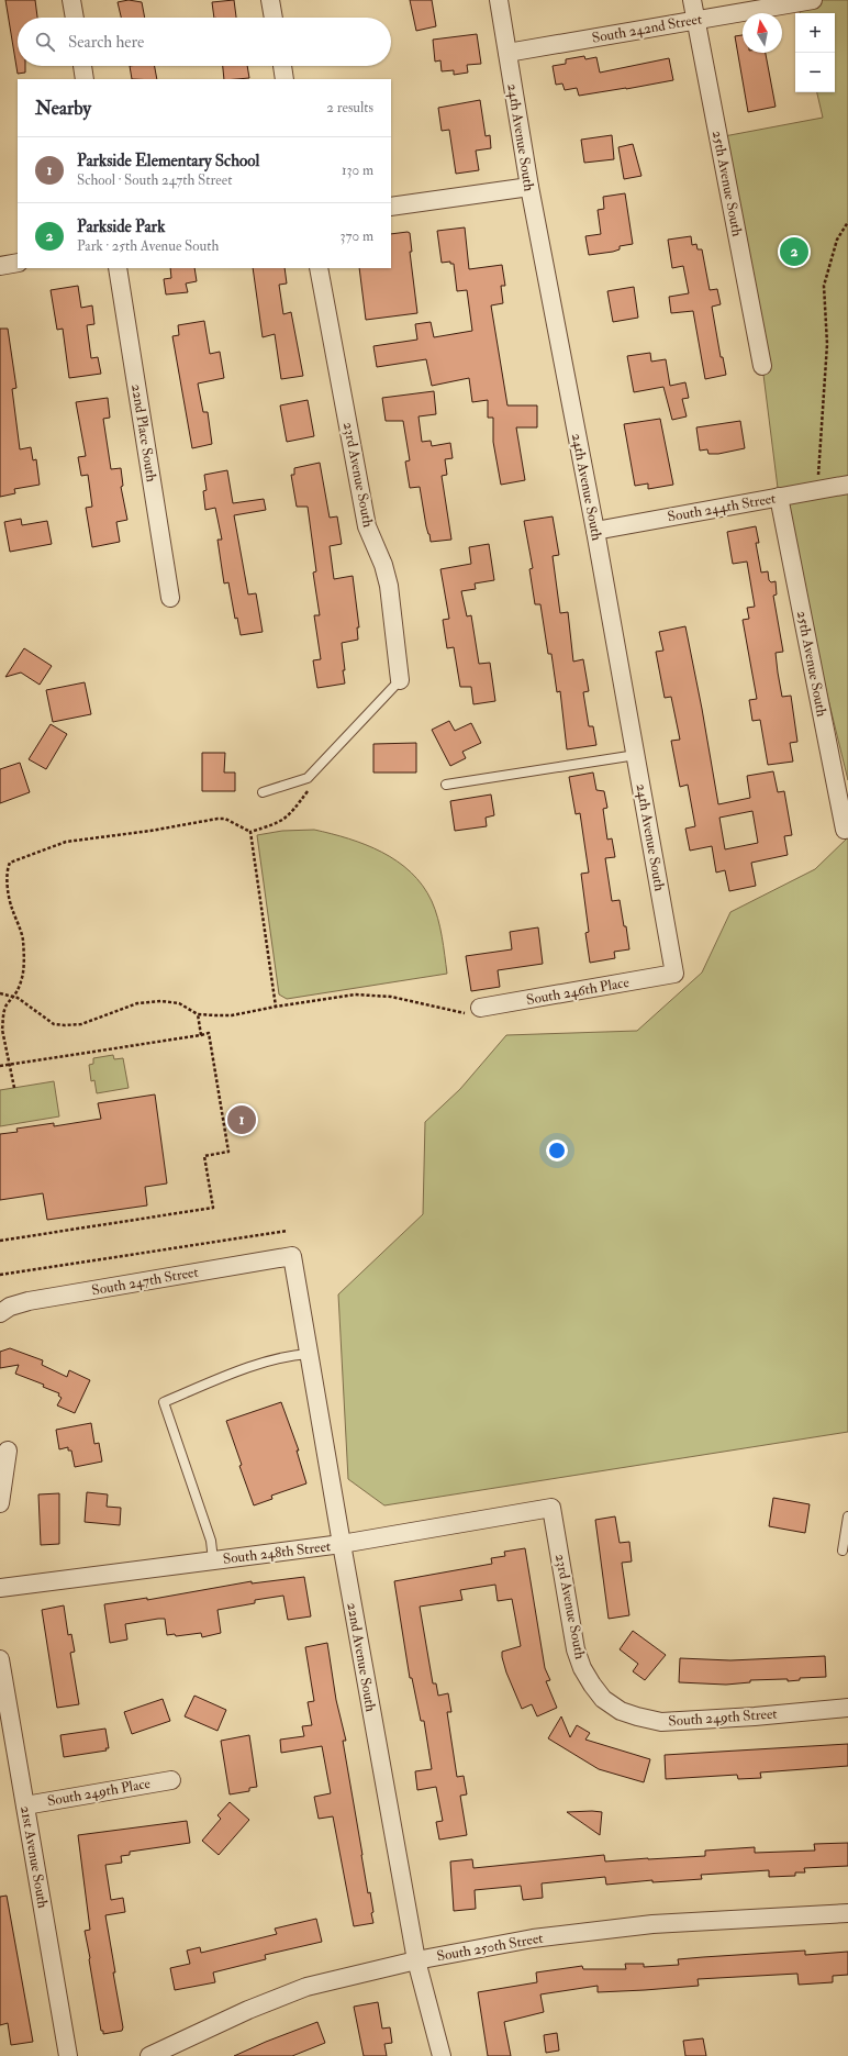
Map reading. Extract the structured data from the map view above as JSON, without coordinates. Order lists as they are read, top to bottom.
{
  "streets": {
    "street": [
      "South 242nd Street",
      "24th Avenue South",
      "25th Avenue South",
      "22nd Place South",
      "23rd Avenue South",
      "South 244th Street",
      "South 246th Place",
      "South 247th Street",
      "South 248th Street",
      "22nd Avenue South",
      "South 249th Street",
      "South 249th Place",
      "21st Avenue South",
      "South 250th Street"
    ]
  },
  "crossings": [
    ["South 242nd Street", "24th Avenue South"],
    ["South 242nd Street", "25th Avenue South"],
    ["24th Avenue South", "South 244th Street"],
    ["24th Avenue South", "South 246th Place"],
    ["25th Avenue South", "South 244th Street"],
    ["23rd Avenue South", "South 248th Street"],
    ["23rd Avenue South", "South 249th Street"],
    ["South 247th Street", "22nd Avenue South"],
    ["South 248th Street", "22nd Avenue South"],
    ["22nd Avenue South", "South 250th Street"],
    ["South 249th Place", "21st Avenue South"]
  ],
  "north": "top",
  "page": {
    "map_buttons": ["+", "−"],
    "search": "Search here",
    "heading": ["Nearby", "2 results"],
    "list": [
      {
        "mark": "1",
        "name": "Parkside Elementary School",
        "note": "School · South 247th Street",
        "value": "130 m"
      },
      {
        "mark": "2",
        "name": "Parkside Park",
        "note": "Park · 25th Avenue South",
        "value": "370 m"
      }
    ],
    "pins": ["2", "1"]
  }
}
